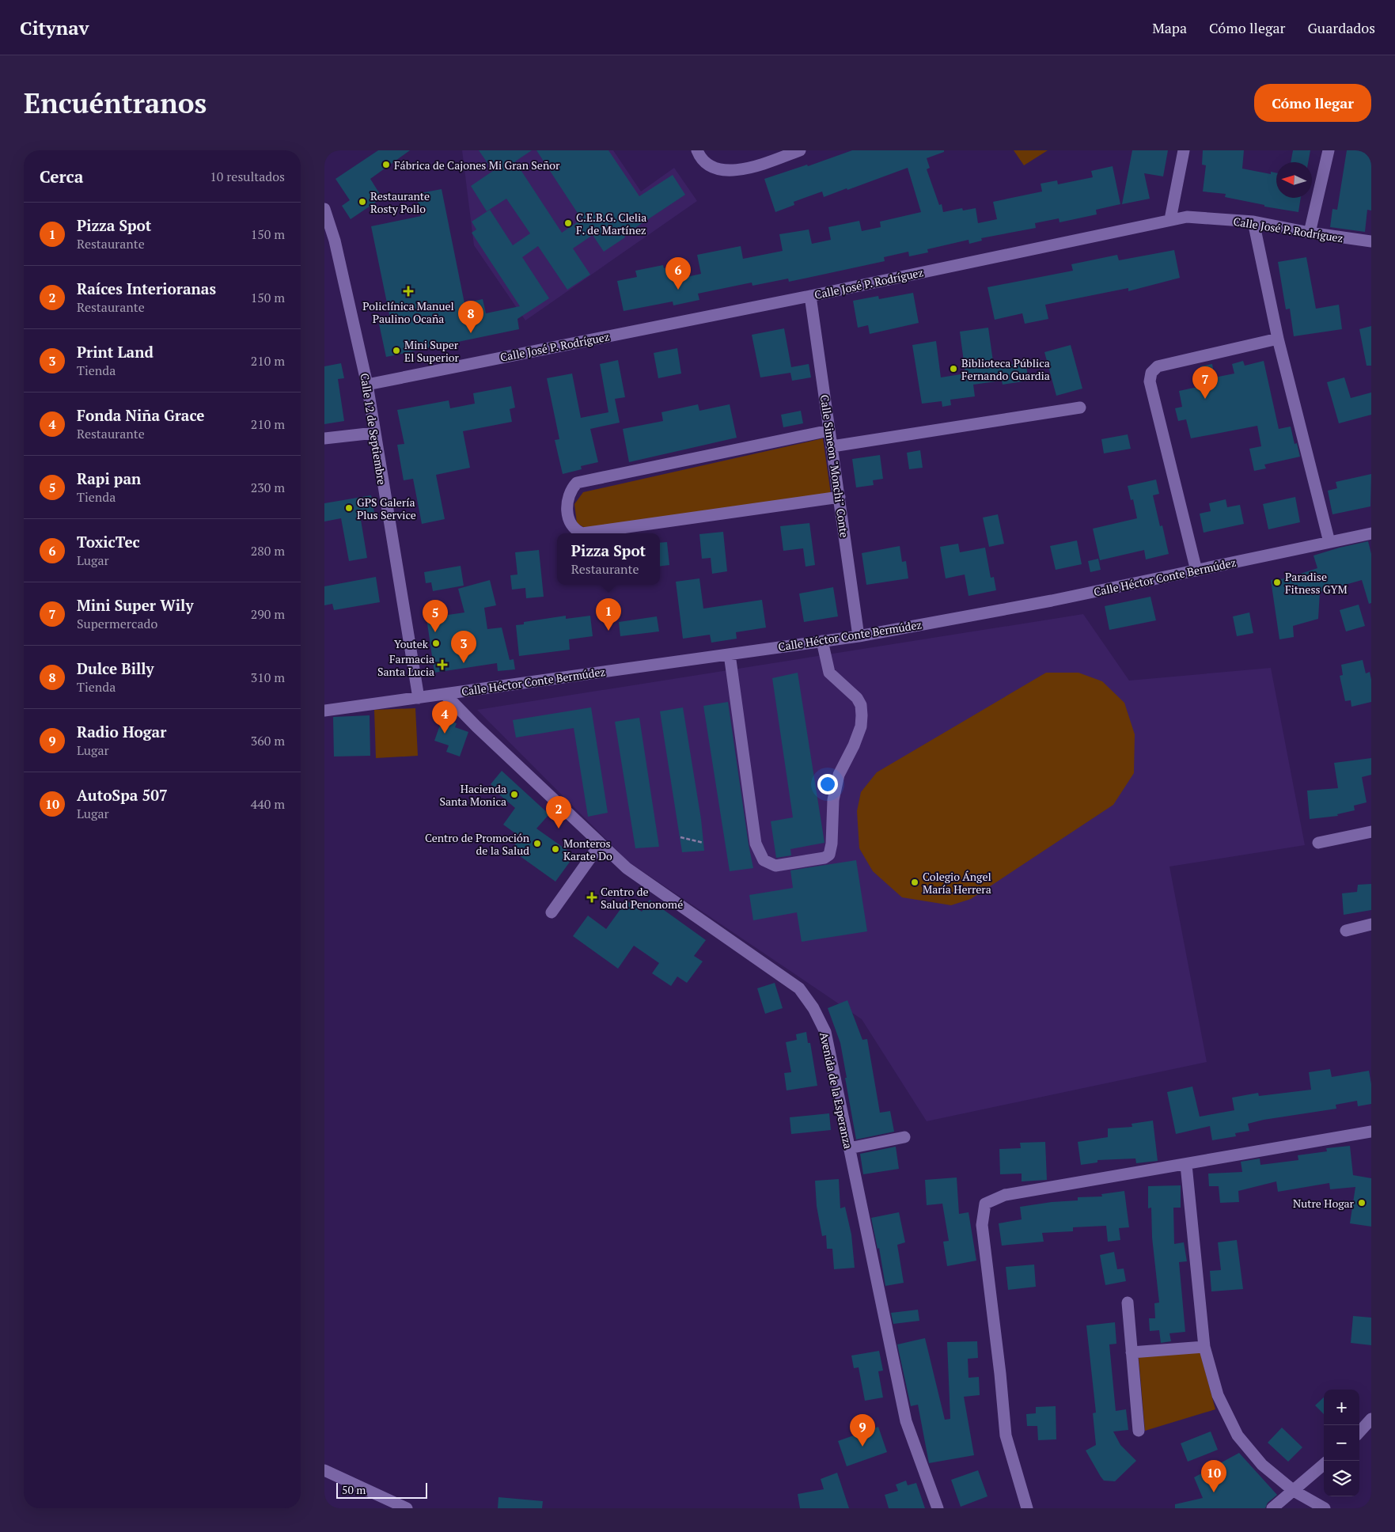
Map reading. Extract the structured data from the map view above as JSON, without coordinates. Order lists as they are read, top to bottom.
{
  "streets": {
    "street": [
      "Calle José P. Rodríguez",
      "Calle 12 de Septiembre",
      "Calle Simeon \"Monchi\" Conte",
      "Calle Héctor Conte Bermúdez",
      "Avenida de la Esperanza"
    ]
  },
  "crossings": [
    ["Calle José P. Rodríguez", "Calle 12 de Septiembre"],
    ["Calle José P. Rodríguez", "Calle Simeon \"Monchi\" Conte"],
    ["Calle 12 de Septiembre", "Calle Héctor Conte Bermúdez"],
    ["Calle Simeon \"Monchi\" Conte", "Calle Héctor Conte Bermúdez"],
    ["Calle Héctor Conte Bermúdez", "Avenida de la Esperanza"]
  ],
  "places": {
    "other": [
      "Fábrica de Cajones Mi Gran Señor",
      "Restaurante Rosty Pollo",
      "C.E.B.G. Clelia F. de Martínez",
      "Mini Super El Superior",
      "Biblioteca Pública Fernando Guardia",
      "GPS Galería Plus Service",
      "Paradise Fitness GYM",
      "Youtek",
      "Hacienda Santa Monica",
      "Centro de Promoción de la Salud",
      "Monteros Karate Do",
      "Colegio Ángel María Herrera",
      "Nutre Hogar"
    ],
    "health": ["Policlínica Manuel Paulino Ocaña", "Farmacia Santa Lucia", "Centro de Salud Penonomé"]
  },
  "scale_bar": "50 m",
  "north": "left",
  "page": {
    "header": "Citynav",
    "nav": ["Mapa", "Cómo llegar", "Guardados"],
    "buttons": "Cómo llegar",
    "title": "Encuéntranos",
    "heading": ["Cerca", "10 resultados"],
    "list": [
      {
        "mark": "1",
        "name": "Pizza Spot",
        "note": "Restaurante",
        "value": "150 m"
      },
      {
        "mark": "2",
        "name": "Raíces Interioranas",
        "note": "Restaurante",
        "value": "150 m"
      },
      {
        "mark": "3",
        "name": "Print Land",
        "note": "Tienda",
        "value": "210 m"
      },
      {
        "mark": "4",
        "name": "Fonda Niña Grace",
        "note": "Restaurante",
        "value": "210 m"
      },
      {
        "mark": "5",
        "name": "Rapi pan",
        "note": "Tienda",
        "value": "230 m"
      },
      {
        "mark": "6",
        "name": "ToxicTec",
        "note": "Lugar",
        "value": "280 m"
      },
      {
        "mark": "7",
        "name": "Mini Super Wily",
        "note": "Supermercado",
        "value": "290 m"
      },
      {
        "mark": "8",
        "name": "Dulce Billy",
        "note": "Tienda",
        "value": "310 m"
      },
      {
        "mark": "9",
        "name": "Radio Hogar",
        "note": "Lugar",
        "value": "360 m"
      },
      {
        "mark": "10",
        "name": "AutoSpa 507",
        "note": "Lugar",
        "value": "440 m"
      }
    ],
    "pins": [
      "6",
      "8",
      "7",
      "1",
      "5",
      "3",
      "4",
      "2",
      "9",
      "10"
    ],
    "popup": ["Pizza Spot", "Restaurante"],
    "map_buttons": ["+", "−"],
    "scale": "50 m"
  }
}
